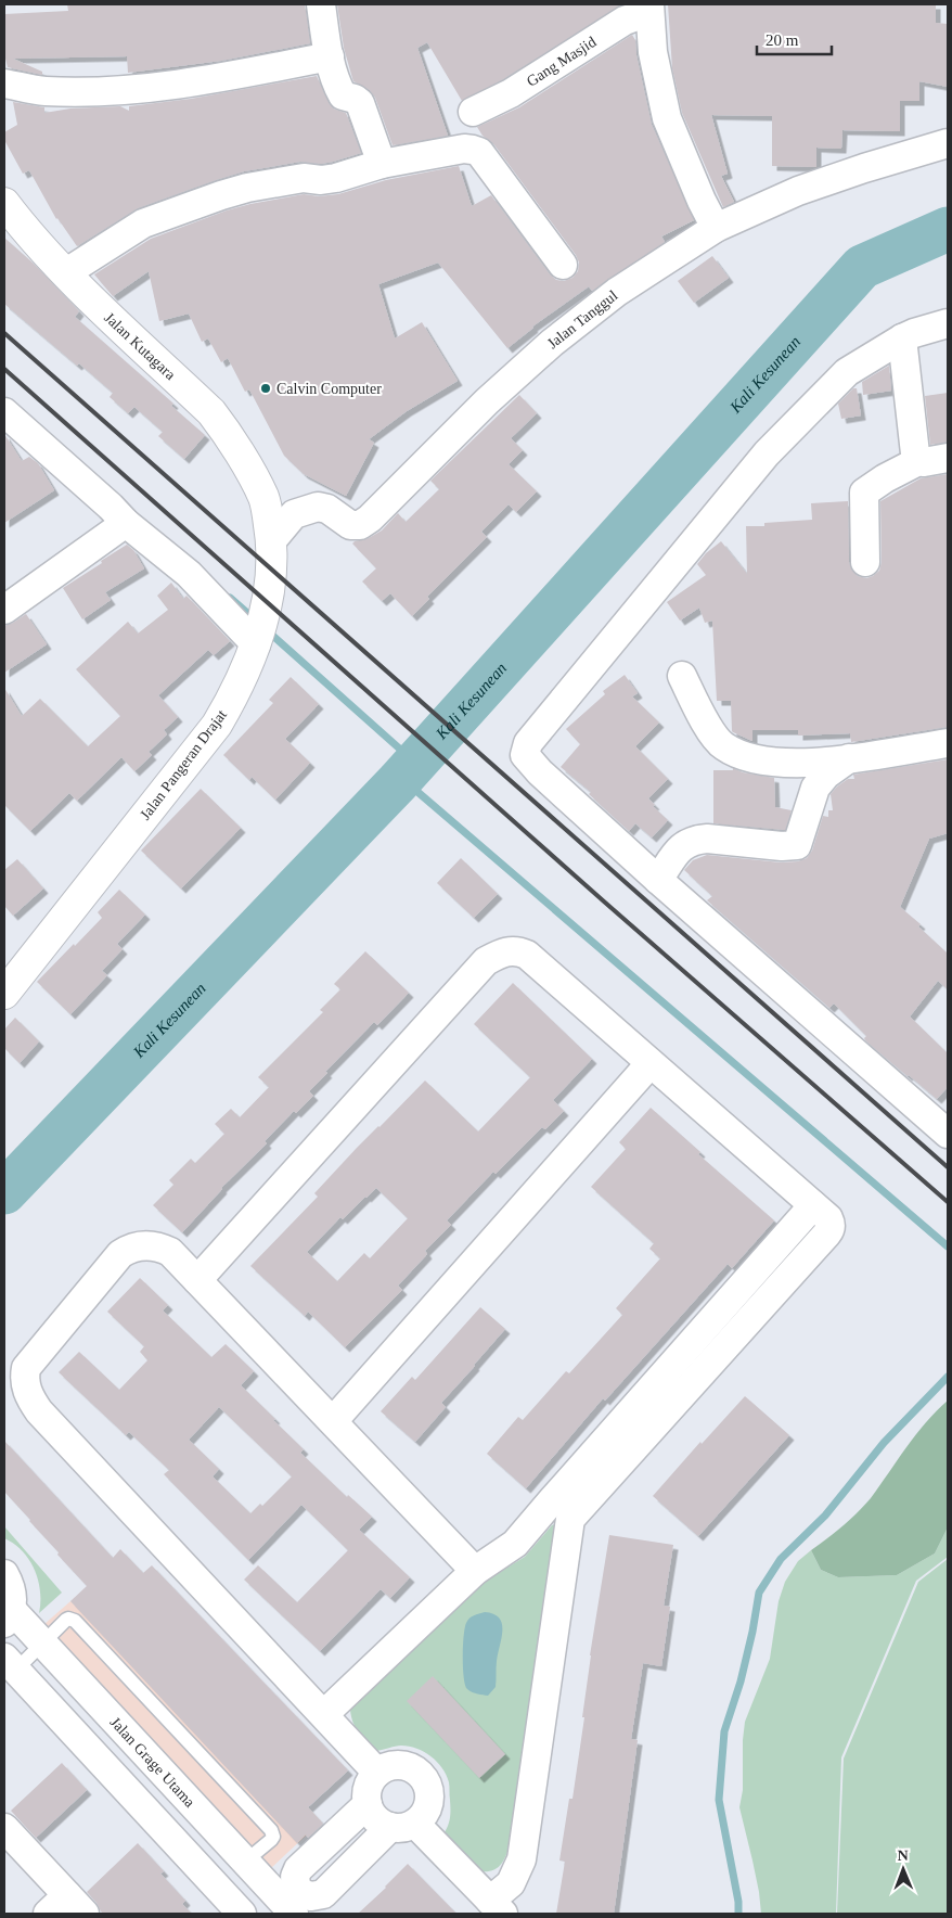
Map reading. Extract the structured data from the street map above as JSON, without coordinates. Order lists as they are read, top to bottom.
{
  "streets": {
    "street": [
      "Gang Masjid",
      "Jalan Tanggul",
      "Jalan Kutagara",
      "Jalan Pangeran Drajat",
      "Jalan Grage Utama"
    ]
  },
  "crossings": [
    ["Jalan Tanggul", "Jalan Pangeran Drajat"],
    ["Jalan Kutagara", "Jalan Pangeran Drajat"]
  ],
  "water": ["Kali Kesunean"],
  "places": ["Calvin Computer"],
  "scale_bar": "20 m",
  "north": "top"
}
